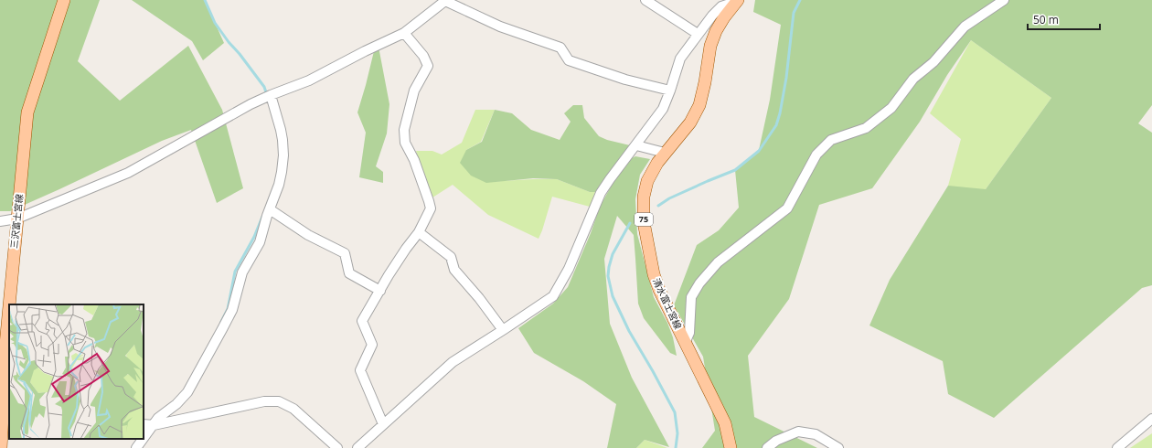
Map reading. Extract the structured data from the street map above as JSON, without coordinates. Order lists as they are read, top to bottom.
{
  "streets": {
    "main road": ["75", "三沢富士宮線", "清水富士宮線"]
  },
  "scale_bar": "50 m"
}
